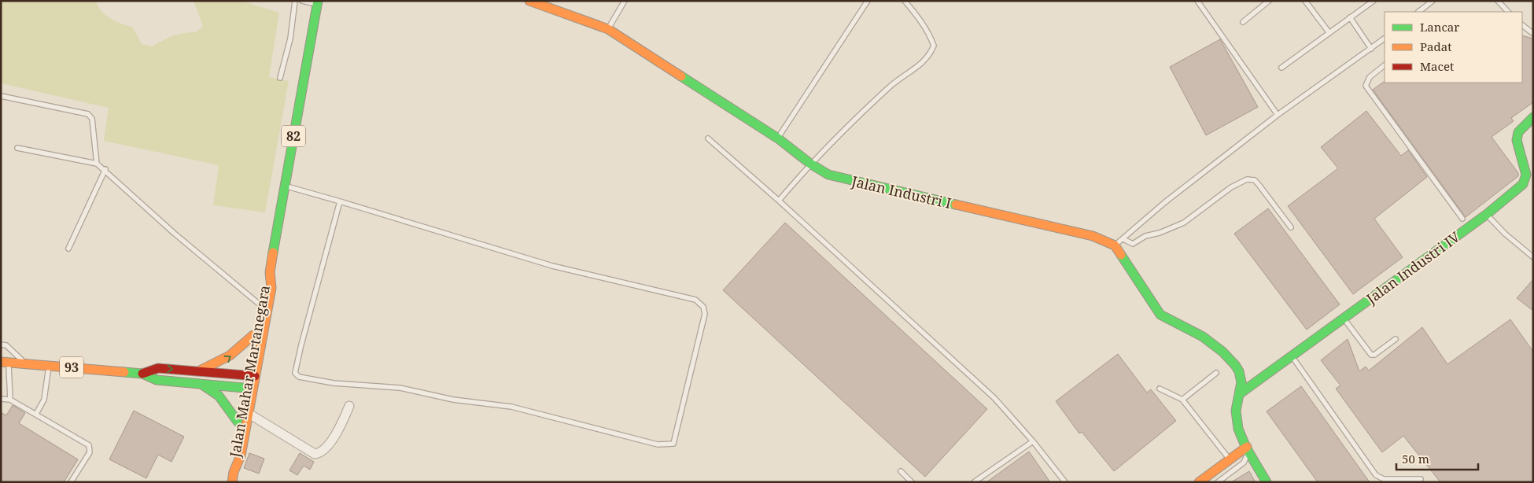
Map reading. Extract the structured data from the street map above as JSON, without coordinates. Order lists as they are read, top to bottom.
{
  "streets": {
    "main road": [
      "82",
      "Jalan Industri I",
      "Jalan Industri IV",
      "93",
      "Jalan Mahar Martanegara"
    ]
  },
  "crossings": [
    ["93", "Jalan Mahar Martanegara"]
  ],
  "legend": ["Lancar", "Padat", "Macet"],
  "scale_bar": "50 m"
}
